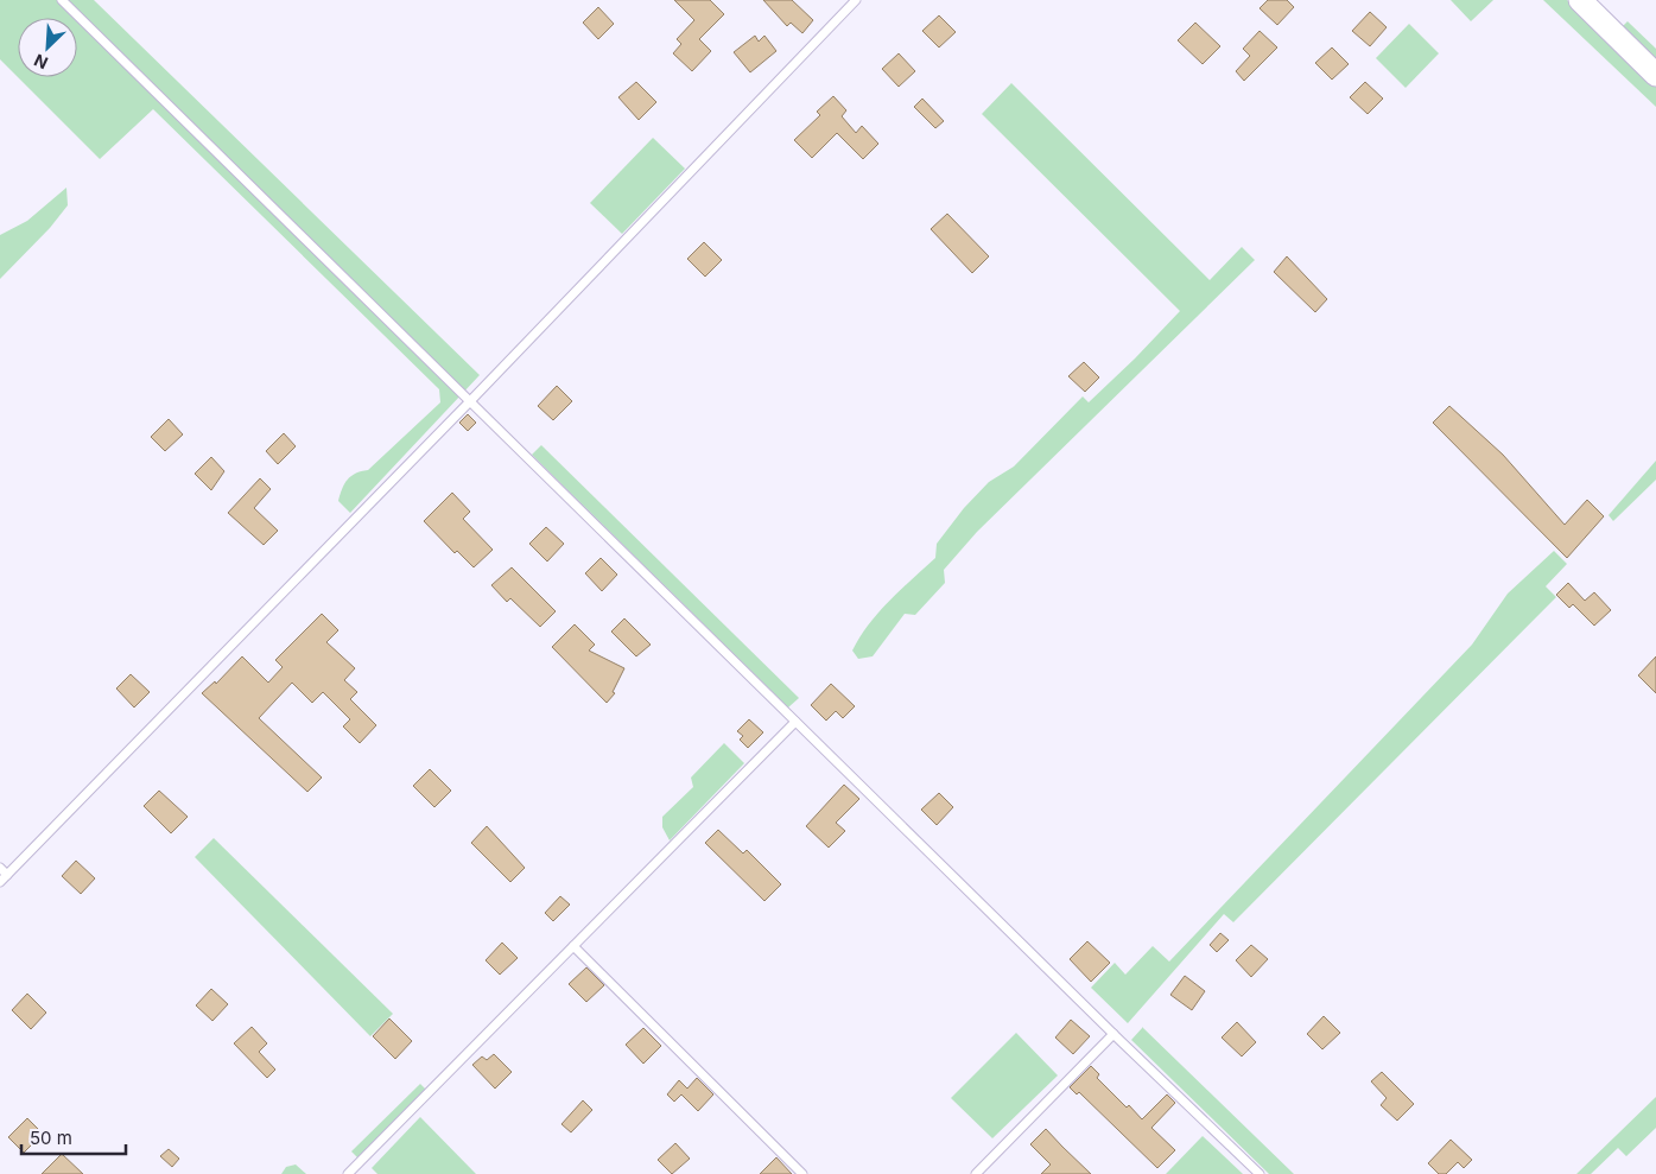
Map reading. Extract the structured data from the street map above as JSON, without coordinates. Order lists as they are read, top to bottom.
{
  "scale_bar": "50 m",
  "north": "bottom left"
}
